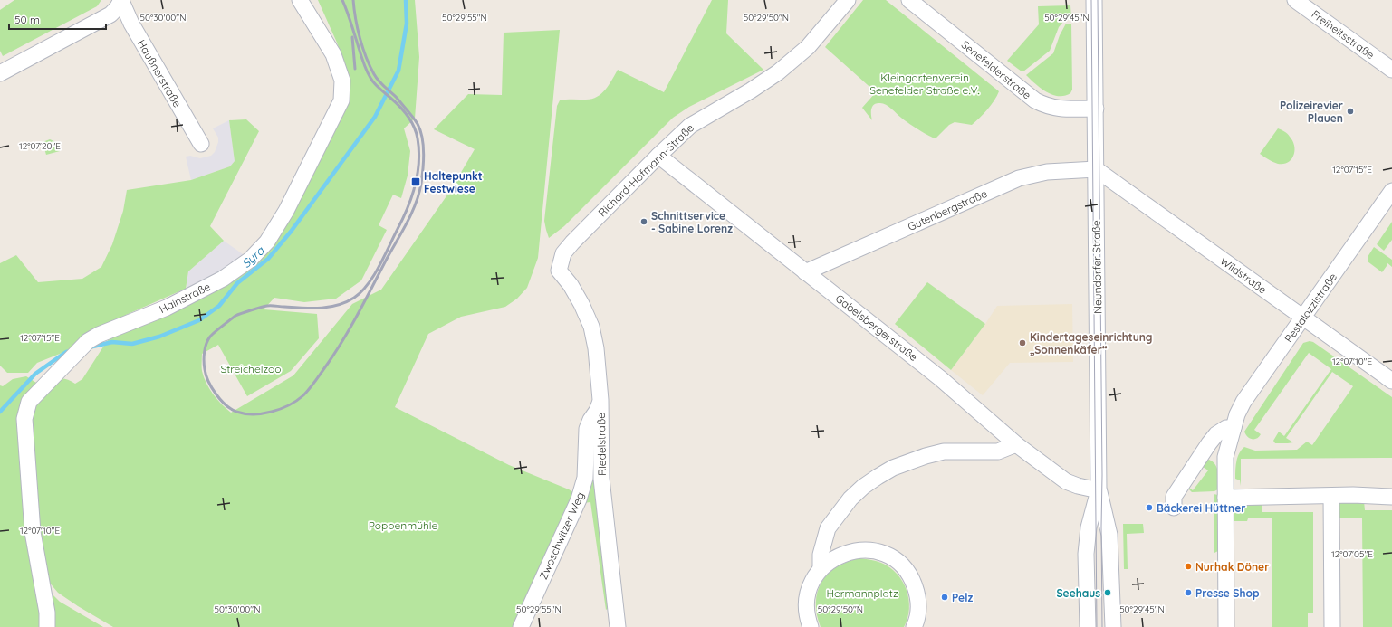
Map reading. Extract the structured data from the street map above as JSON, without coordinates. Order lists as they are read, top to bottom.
{
  "streets": {
    "street": [
      "Freiheitsstraße",
      "Senefelderstraße",
      "Haußnerstraße",
      "Richard-Hofmann-Straße",
      "Gutenbergstraße",
      "Neundorfer Straße",
      "Wildstraße",
      "Hainstraße",
      "Pestalozzistraße",
      "Gabelsbergerstraße",
      "Riedelstraße",
      "Zwoschwitzer Weg"
    ]
  },
  "crossings": [
    ["Senefelderstraße", "Neundorfer Straße"],
    ["Richard-Hofmann-Straße", "Gabelsbergerstraße"],
    ["Richard-Hofmann-Straße", "Riedelstraße"],
    ["Gutenbergstraße", "Neundorfer Straße"],
    ["Gutenbergstraße", "Wildstraße"],
    ["Gutenbergstraße", "Gabelsbergerstraße"],
    ["Neundorfer Straße", "Wildstraße"],
    ["Neundorfer Straße", "Gabelsbergerstraße"],
    ["Wildstraße", "Pestalozzistraße"],
    ["Riedelstraße", "Zwoschwitzer Weg"]
  ],
  "water": ["Syra"],
  "parks": [
    "Kleingartenverein Senefelder Straße e.V.",
    "Streichelzoo",
    "Poppenmühle",
    "Hermannplatz"
  ],
  "places": {
    "other": [
      "Polizeirevier Plauen",
      "Schnittservice - Sabine Lorenz",
      "Kindertageseinrichtung „Sonnenkäfer“",
      "Bäckerei Hüttner",
      "Nurhak Döner",
      "Seehaus",
      "Presse Shop",
      "Pelz"
    ],
    "transit": ["Haltepunkt Festwiese"]
  },
  "scale_bar": "50 m",
  "coordinates": [
    "50°30'00\"N",
    "50°29'55\"N",
    "50°29'50\"N",
    "50°29'45\"N",
    "12°07'20\"E",
    "12°07'15\"E",
    "12°07'10\"E",
    "12°07'05\"E"
  ]
}
